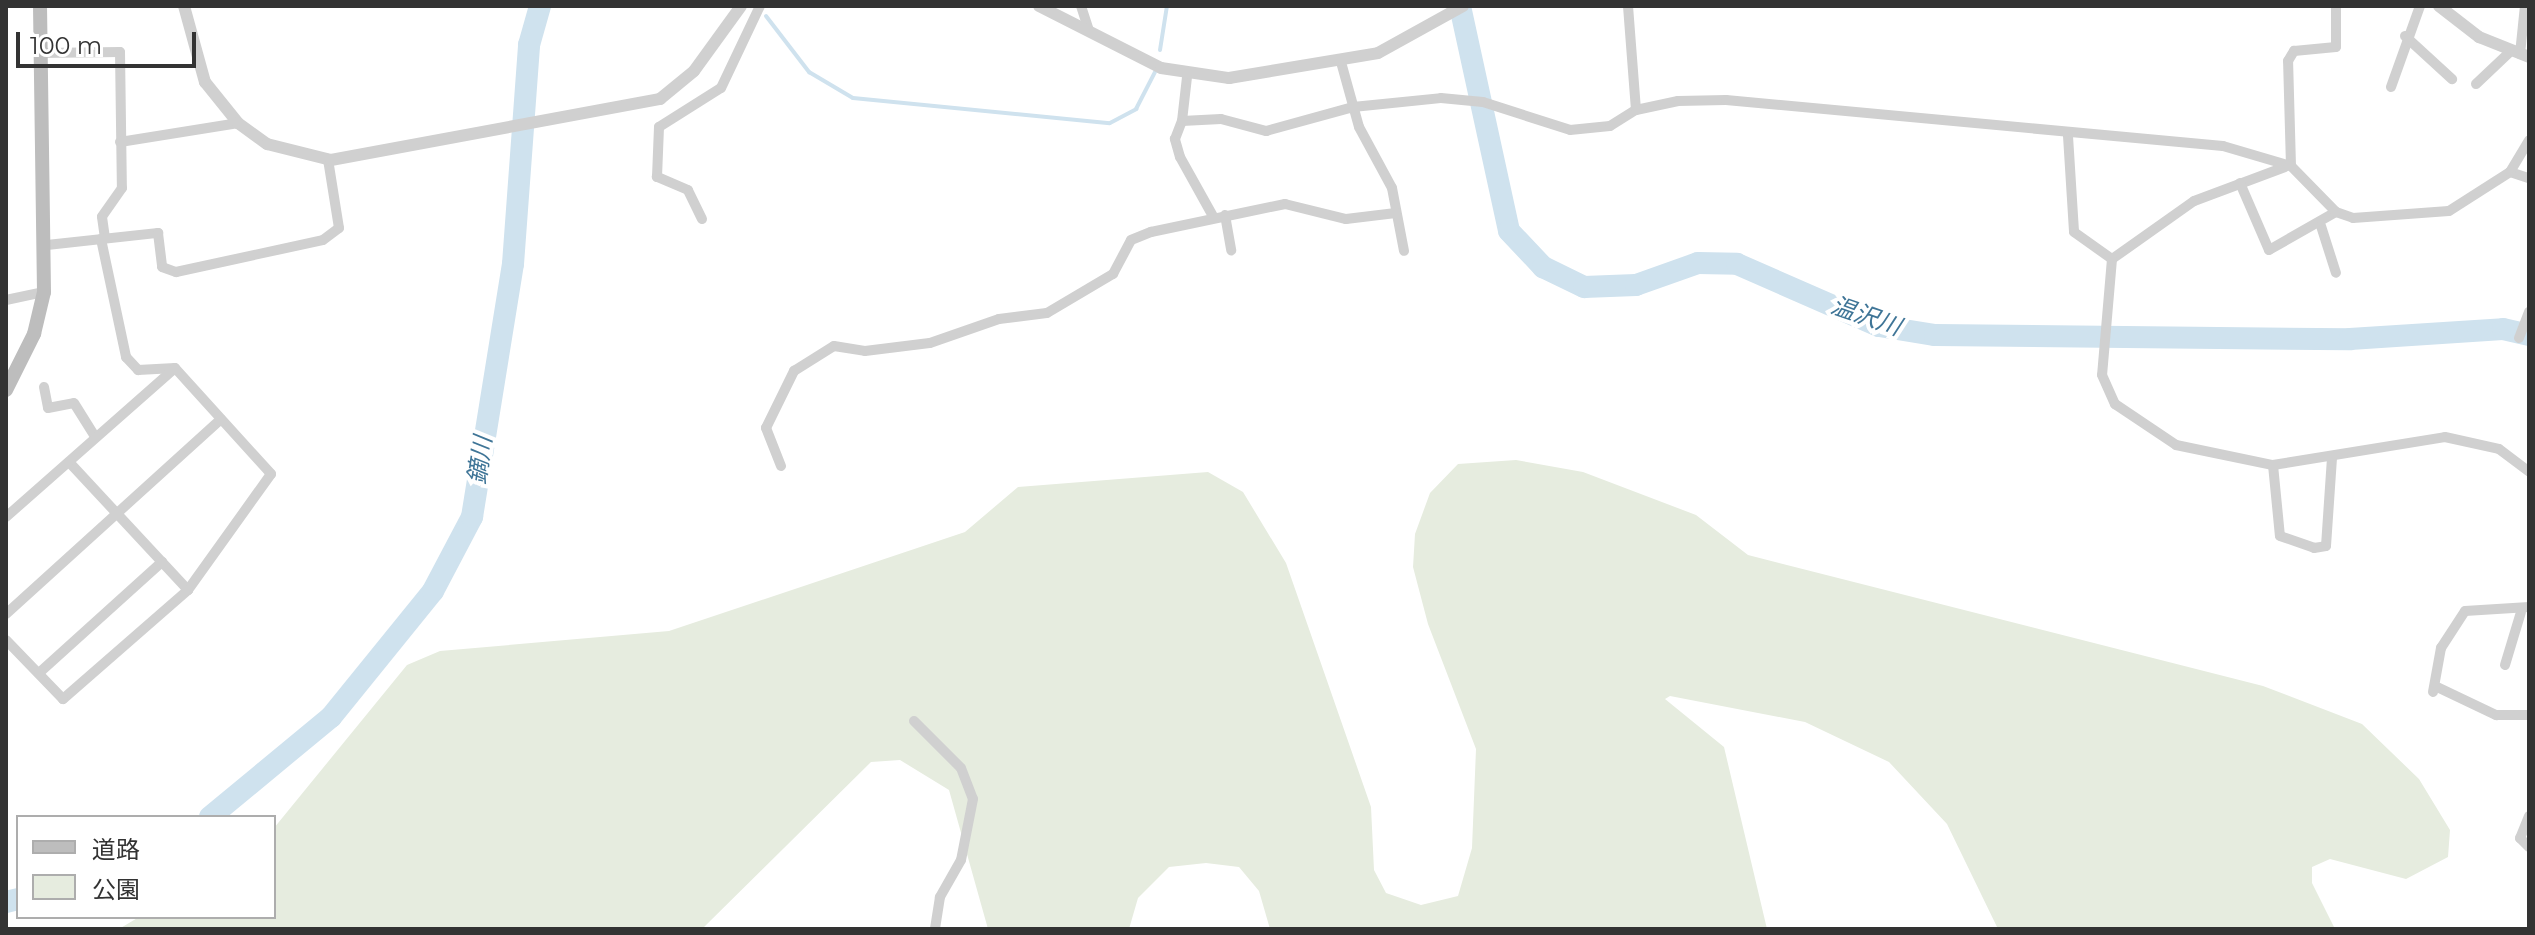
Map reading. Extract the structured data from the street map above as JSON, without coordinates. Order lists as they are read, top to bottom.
{
  "water": ["温沢川", "鏑川"],
  "legend": ["道路", "公園"],
  "scale_bar": "100 m"
}
